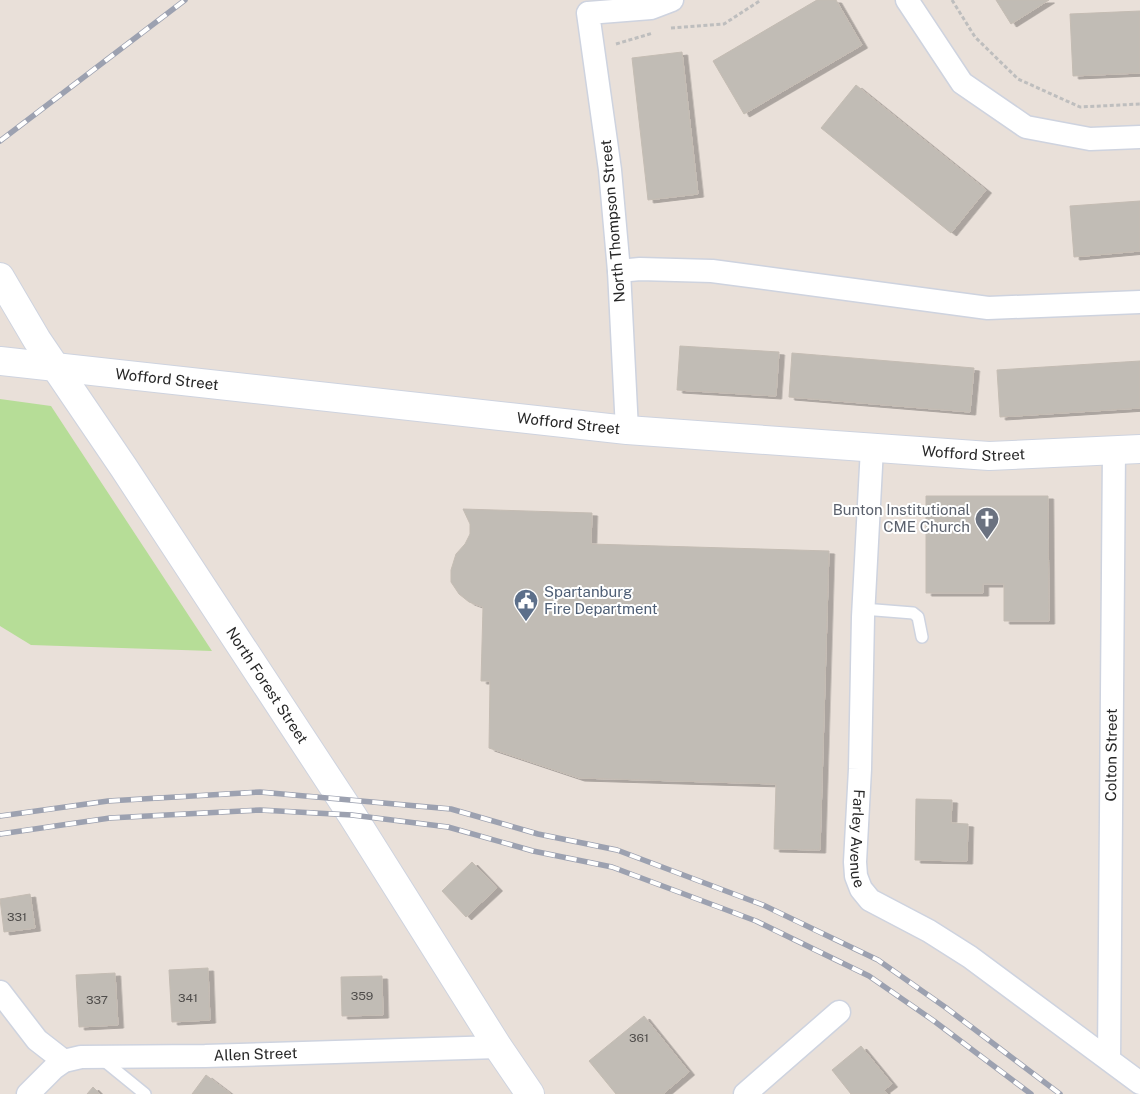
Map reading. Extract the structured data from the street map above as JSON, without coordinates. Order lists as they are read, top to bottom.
{
  "streets": {
    "street": [
      "North Thompson Street",
      "Wofford Street",
      "North Forest Street",
      "Colton Street",
      "Farley Avenue",
      "Allen Street"
    ]
  },
  "crossings": [
    ["North Thompson Street", "Wofford Street"],
    ["Wofford Street", "North Forest Street"],
    ["Wofford Street", "Colton Street"],
    ["Wofford Street", "Farley Avenue"],
    ["North Forest Street", "Allen Street"],
    ["Colton Street", "Farley Avenue"]
  ],
  "places": {
    "church": ["Bunton Institutional CME Church"],
    "public building": ["Spartanburg Fire Department"]
  },
  "house_numbers": [
    "331",
    "359",
    "341",
    "337",
    "361"
  ]
}
